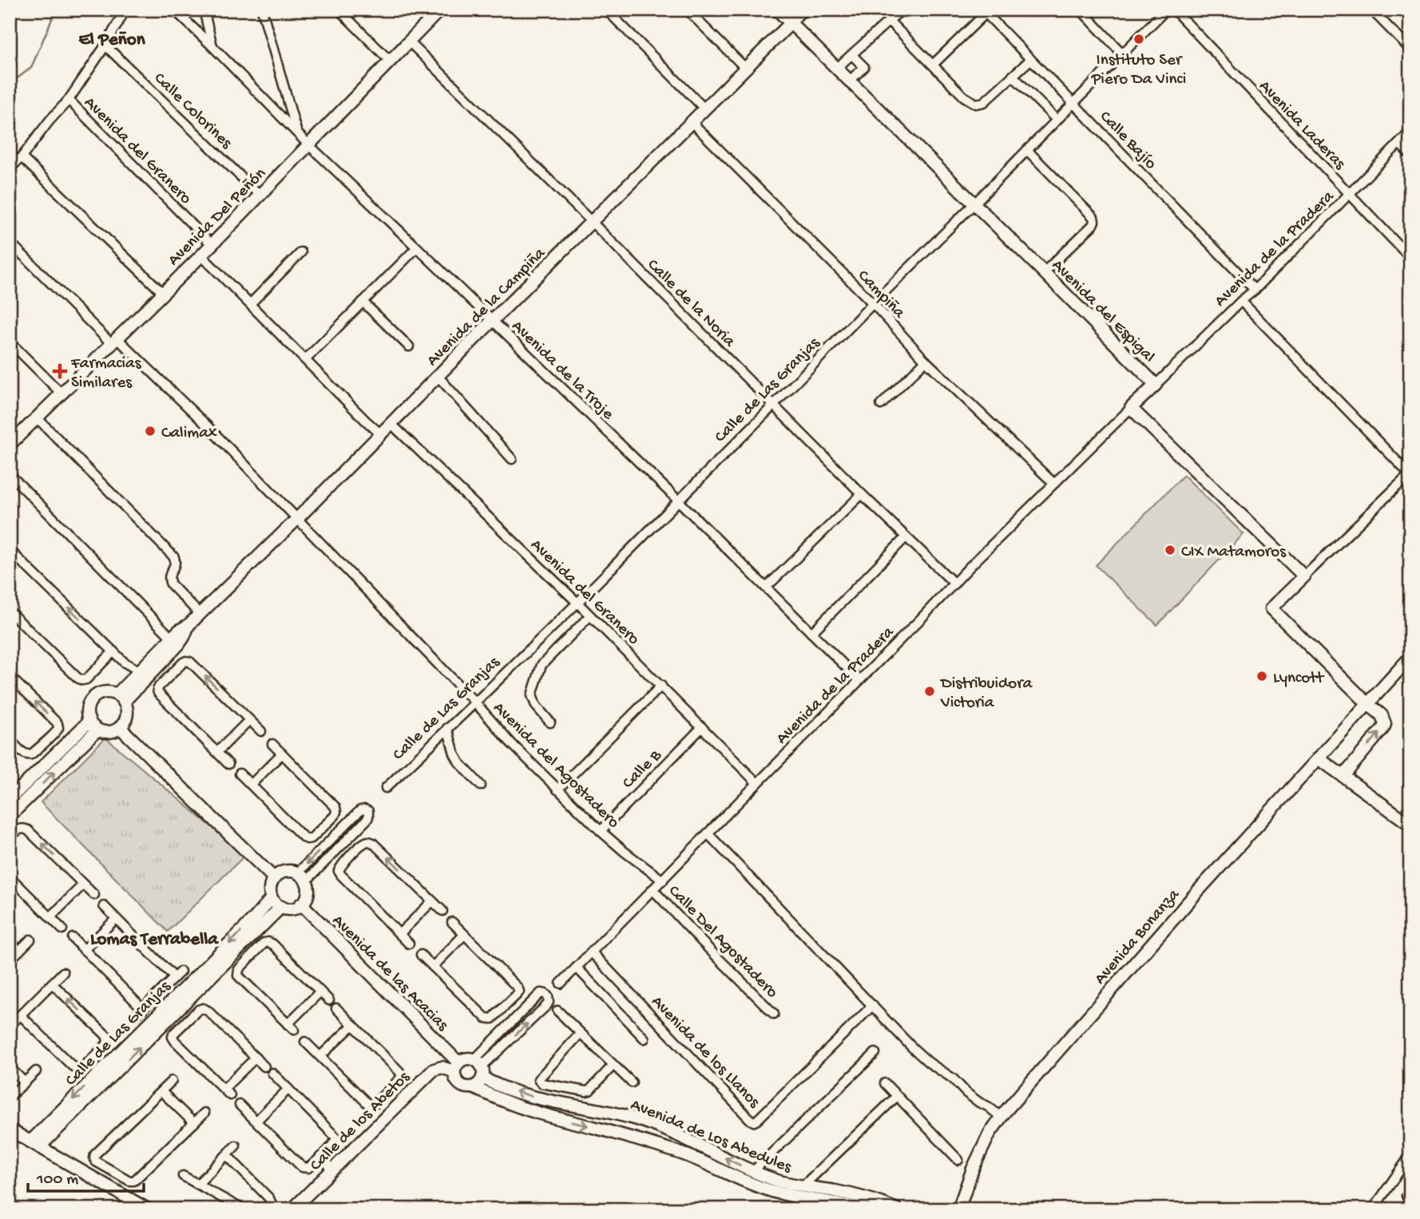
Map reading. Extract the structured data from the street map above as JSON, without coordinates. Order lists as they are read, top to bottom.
{
  "streets": {
    "street": [
      "Calle Colorines",
      "Avenida Laderas",
      "Calle Bajío",
      "Avenida del Granero",
      "Avenida Del Peñón",
      "Avenida de la Pradera",
      "Campiña",
      "Calle de la Noria",
      "Avenida de la Campiña",
      "Avenida del Espigal",
      "Avenida de la Troje",
      "Calle de Las Granjas",
      "Avenida del Agostadero",
      "Calle B",
      "Avenida Bonanza",
      "Calle Del Agostadero",
      "Avenida de las Acacias",
      "Avenida de los Llanos",
      "Calle de los Abetos",
      "Avenida de Los Abedules"
    ]
  },
  "crossings": [
    ["Calle Colorines", "Avenida Del Peñón"],
    ["Avenida Laderas", "Avenida de la Pradera"],
    ["Calle Bajío", "Avenida de la Pradera"],
    ["Calle Bajío", "Calle de Las Granjas"],
    ["Avenida del Granero", "Avenida Del Peñón"],
    ["Avenida del Granero", "Avenida de la Pradera"],
    ["Avenida del Granero", "Avenida de la Campiña"],
    ["Avenida del Granero", "Calle de Las Granjas"],
    ["Avenida del Granero", "Calle B"],
    ["Avenida Del Peñón", "Calle de la Noria"],
    ["Avenida Del Peñón", "Avenida de la Troje"],
    ["Avenida de la Pradera", "Campiña"],
    ["Avenida de la Pradera", "Calle de la Noria"],
    ["Avenida de la Pradera", "Avenida del Espigal"],
    ["Avenida de la Pradera", "Avenida de la Troje"],
    ["Avenida de la Pradera", "Avenida del Agostadero"],
    ["Avenida de la Pradera", "Calle Del Agostadero"],
    ["Avenida de la Pradera", "Avenida de los Llanos"],
    ["Campiña", "Avenida de la Campiña"],
    ["Campiña", "Calle de Las Granjas"],
    ["Calle de la Noria", "Avenida de la Campiña"],
    ["Calle de la Noria", "Calle de Las Granjas"],
    ["Avenida de la Campiña", "Avenida del Espigal"],
    ["Avenida de la Campiña", "Avenida de la Troje"],
    ["Avenida de la Campiña", "Avenida del Agostadero"],
    ["Avenida del Espigal", "Calle de Las Granjas"],
    ["Avenida de la Troje", "Calle de Las Granjas"],
    ["Calle de Las Granjas", "Avenida del Agostadero"],
    ["Calle de Las Granjas", "Avenida de las Acacias"],
    ["Avenida del Agostadero", "Calle B"],
    ["Avenida de las Acacias", "Calle de los Abetos"],
    ["Avenida de las Acacias", "Avenida de Los Abedules"],
    ["Calle de los Abetos", "Avenida de Los Abedules"]
  ],
  "districts": ["El Peñon", "Lomas Terrabella"],
  "places": {
    "other": [
      "Instituto Ser Piero Da Vinci",
      "Calimax",
      "CIX Matamoros",
      "Lyncott",
      "Distribuidora Victoria"
    ],
    "health": ["Farmacias Similares"]
  },
  "scale_bar": "100 m"
}
